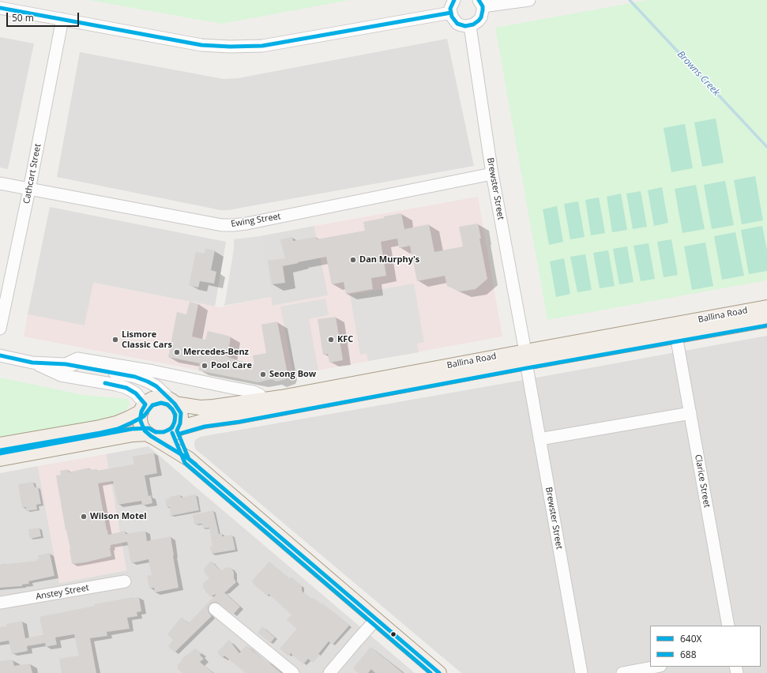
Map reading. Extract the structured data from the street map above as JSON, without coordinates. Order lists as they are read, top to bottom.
{
  "streets": {
    "main road": ["Ballina Road"],
    "street": [
      "Cathcart Street",
      "Brewster Street",
      "Ewing Street",
      "Clarice Street",
      "Anstey Street"
    ]
  },
  "crossings": [
    ["Cathcart Street", "Ewing Street"],
    ["Brewster Street", "Ewing Street"],
    ["Brewster Street", "Ballina Road"],
    ["Ballina Road", "Clarice Street"]
  ],
  "water": ["Browns Creek"],
  "places": [
    "Dan Murphy's",
    "Lismore Classic Cars",
    "KFC",
    "Mercedes-Benz",
    "Pool Care",
    "Seong Bow",
    "Wilson Motel"
  ],
  "lines": ["transit line 640X", "transit line 688"],
  "legend": ["640X", "688"],
  "scale_bar": "50 m"
}
